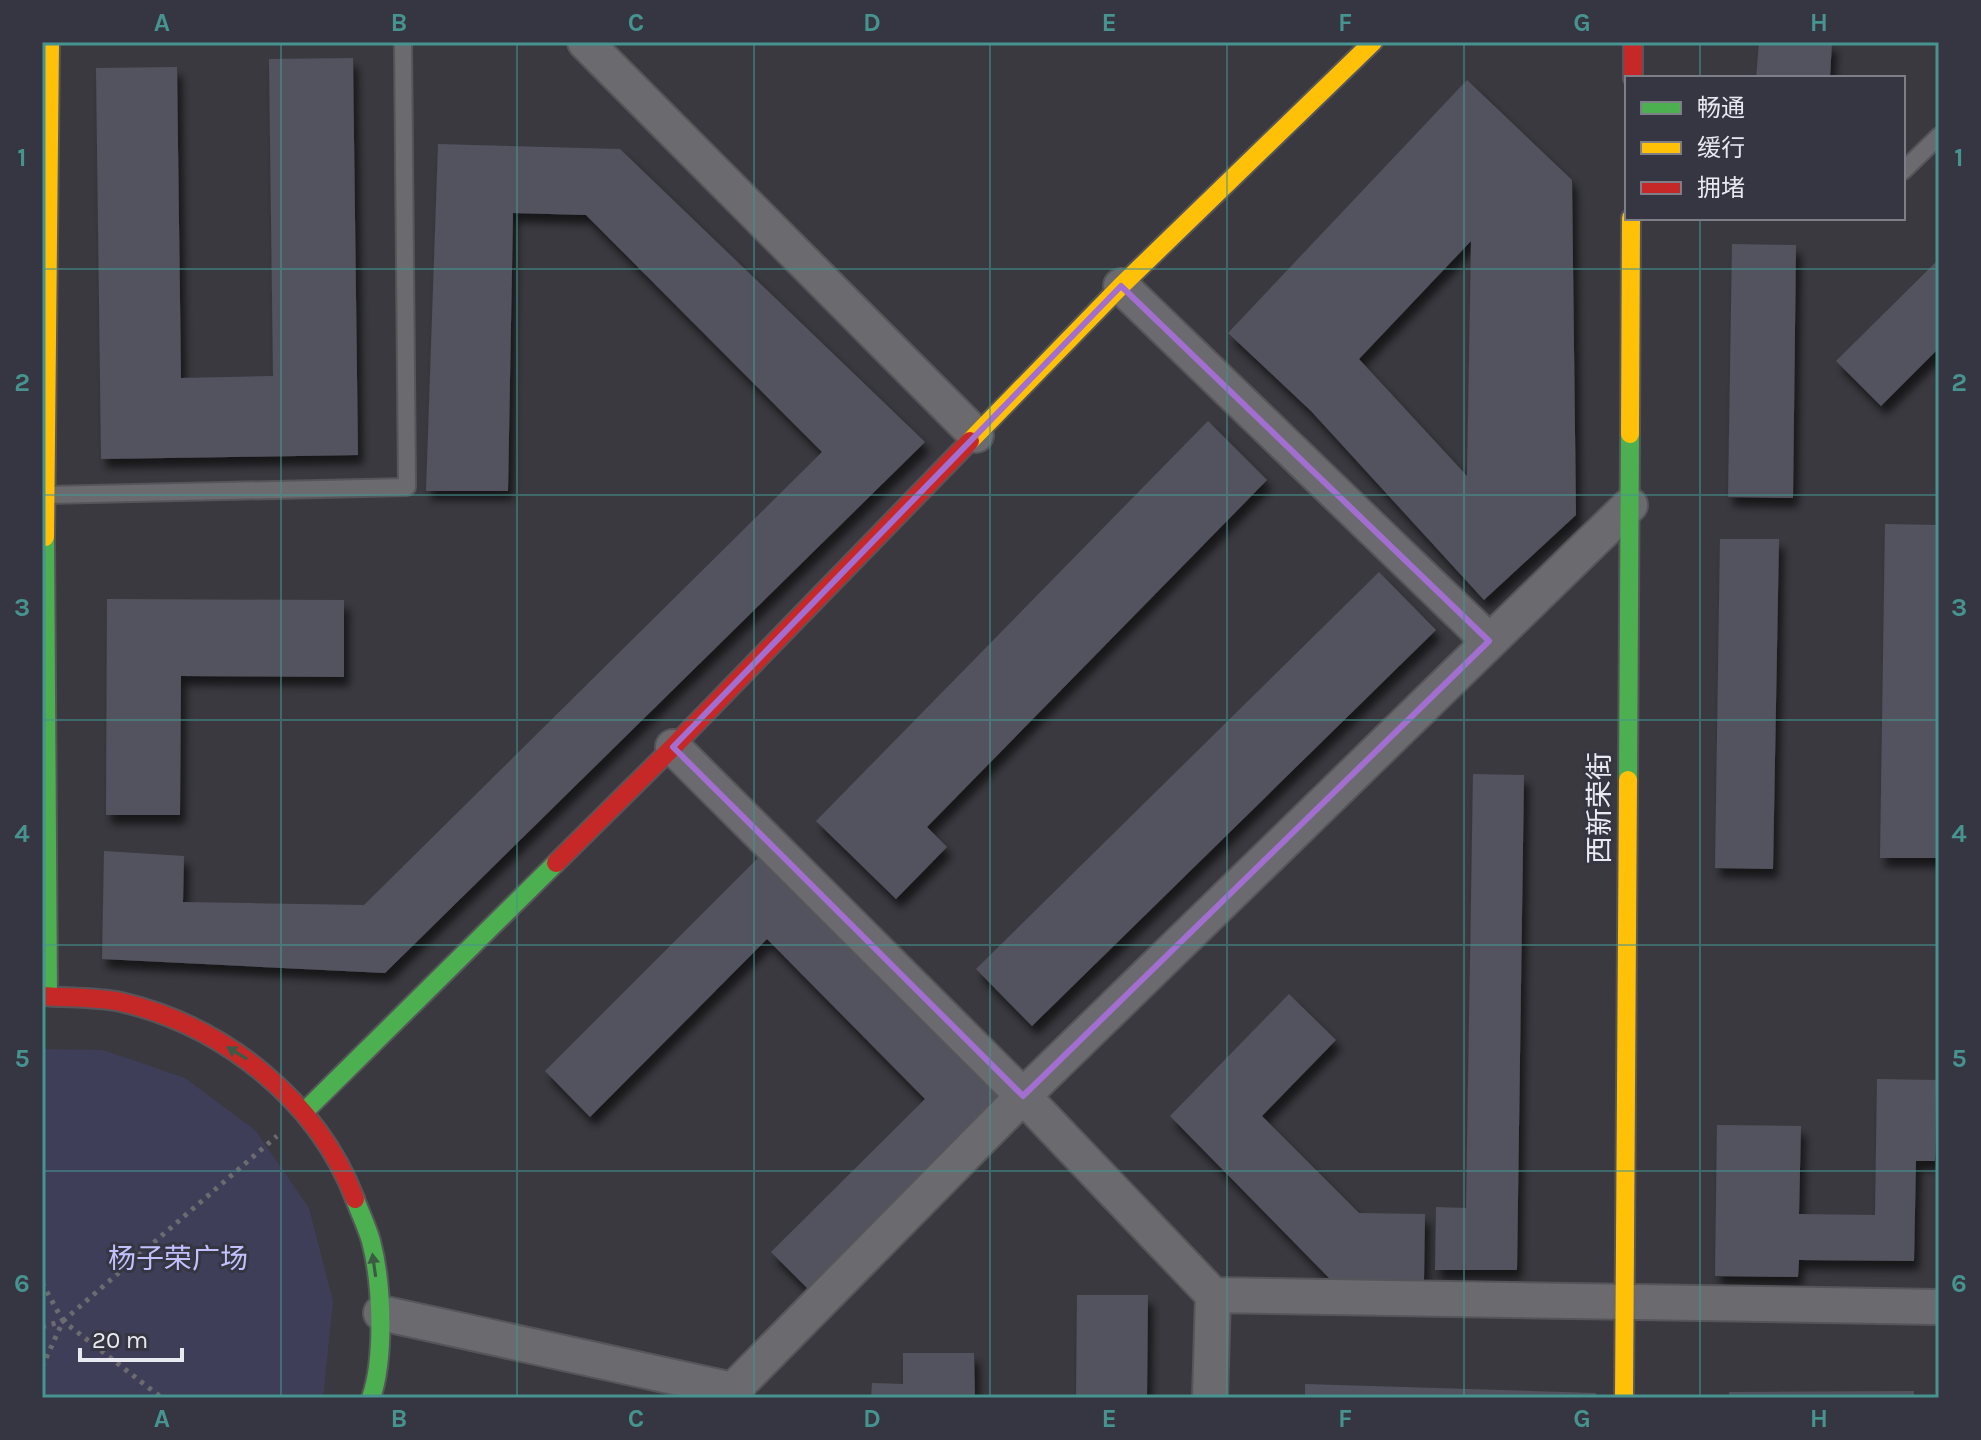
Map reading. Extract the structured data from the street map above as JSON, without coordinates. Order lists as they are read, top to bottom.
{
  "streets": {
    "street": ["西新荣街"]
  },
  "parks": ["杨子荣广场"],
  "legend": ["畅通", "缓行", "拥堵"],
  "scale_bar": "20 m",
  "grid": {
    "columns": [
      "A",
      "B",
      "C",
      "D",
      "E",
      "F",
      "G",
      "H"
    ],
    "rows": [
      "1",
      "2",
      "3",
      "4",
      "5",
      "6"
    ]
  }
}
